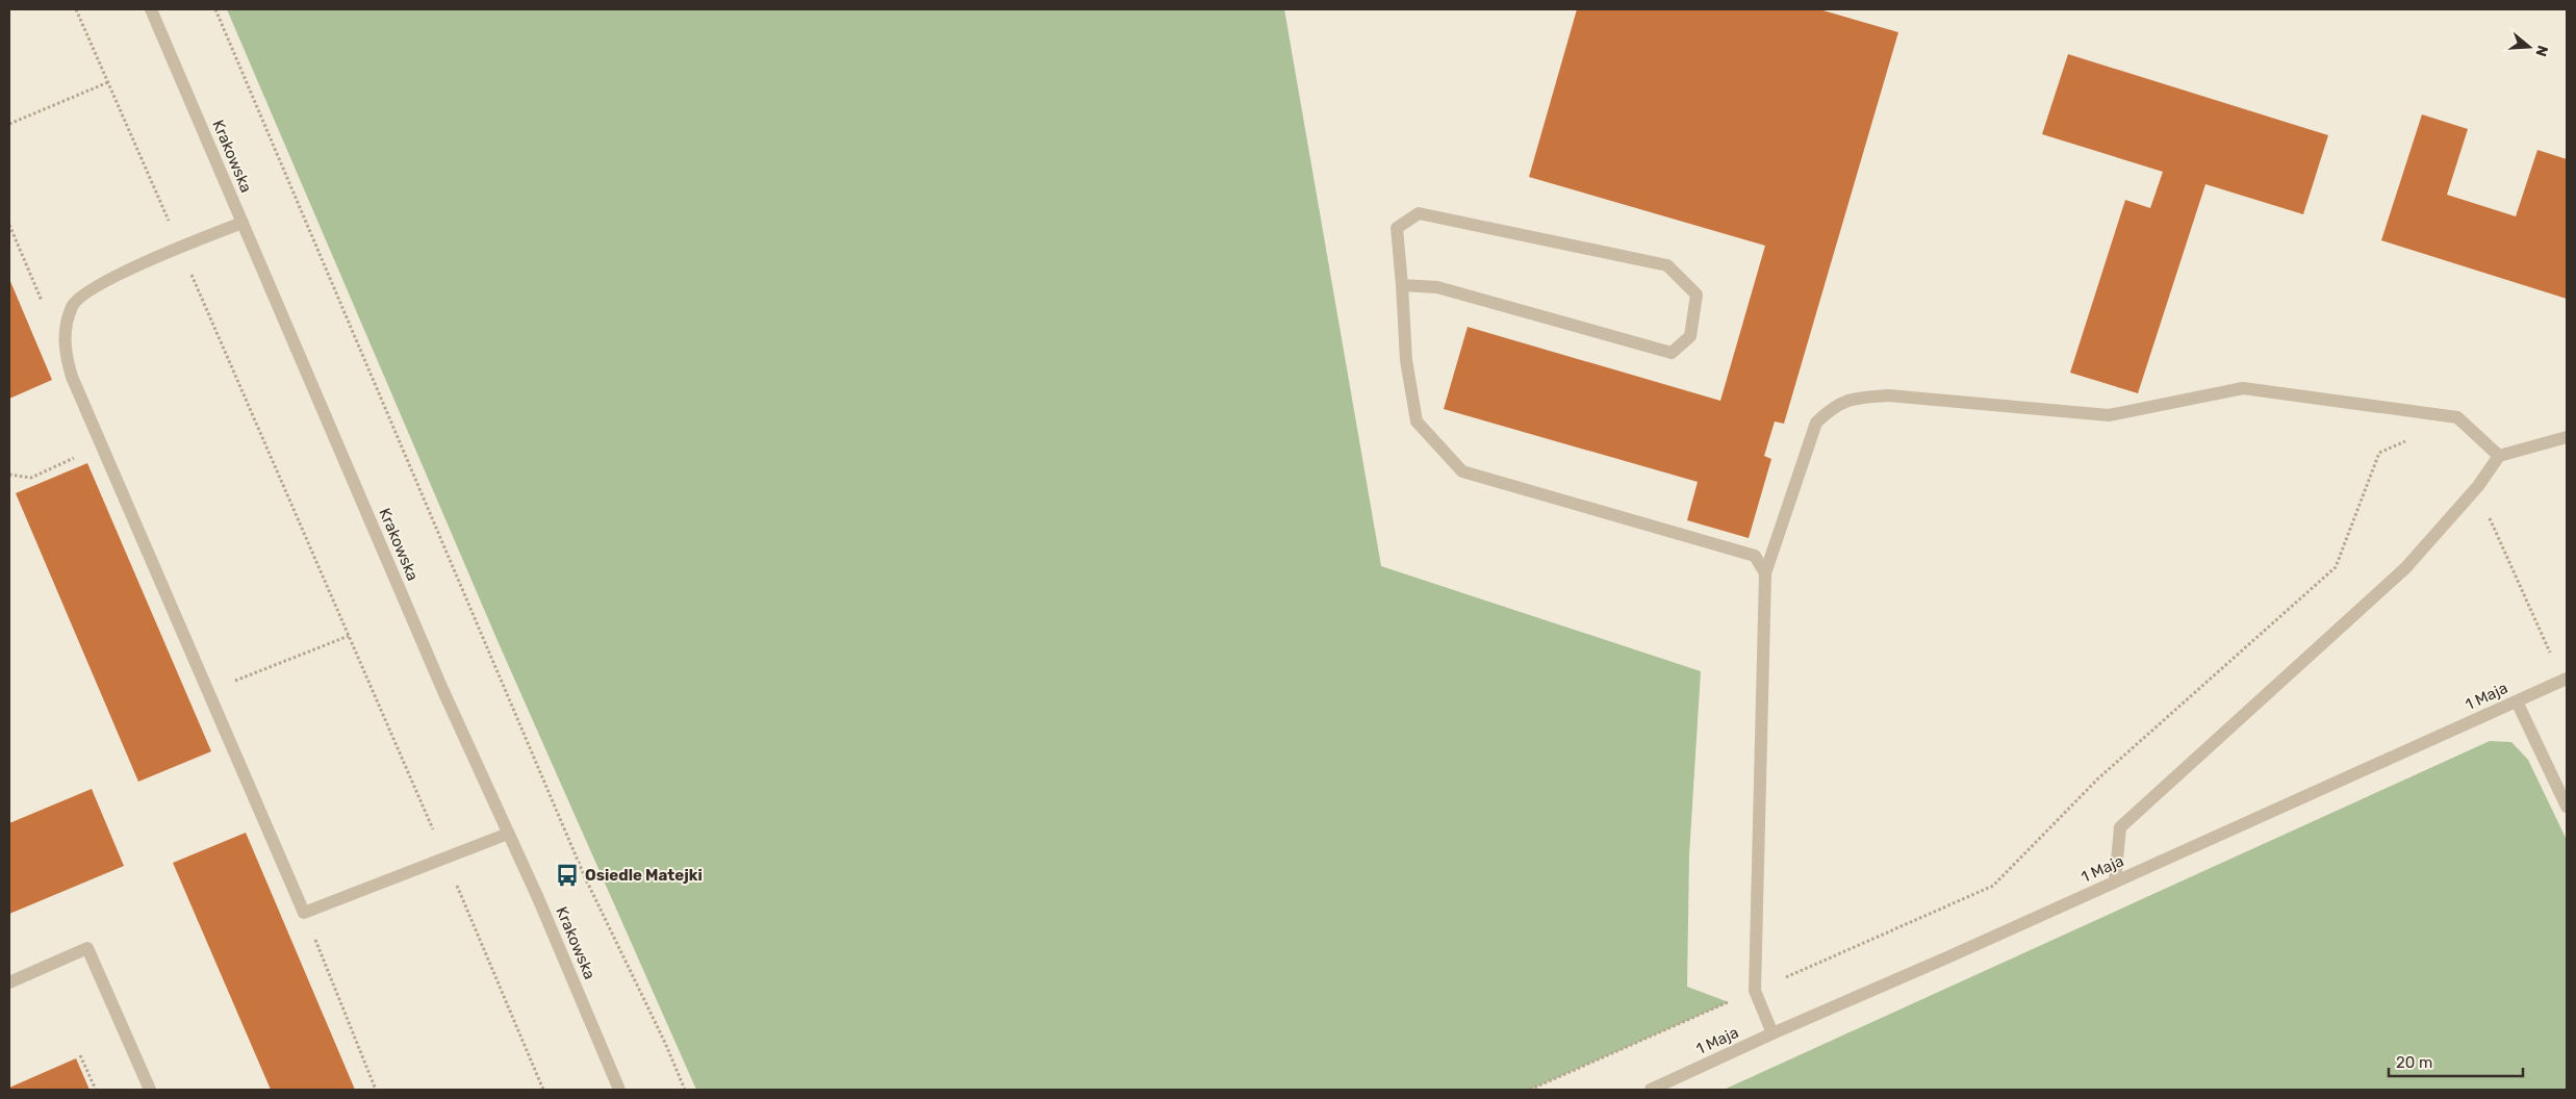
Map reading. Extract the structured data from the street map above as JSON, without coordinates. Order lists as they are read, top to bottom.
{
  "streets": {
    "street": ["Krakowska", "1 Maja"]
  },
  "places": {
    "bus stop": ["Osiedle Matejki"]
  },
  "scale_bar": "20 m",
  "north": "right"
}
